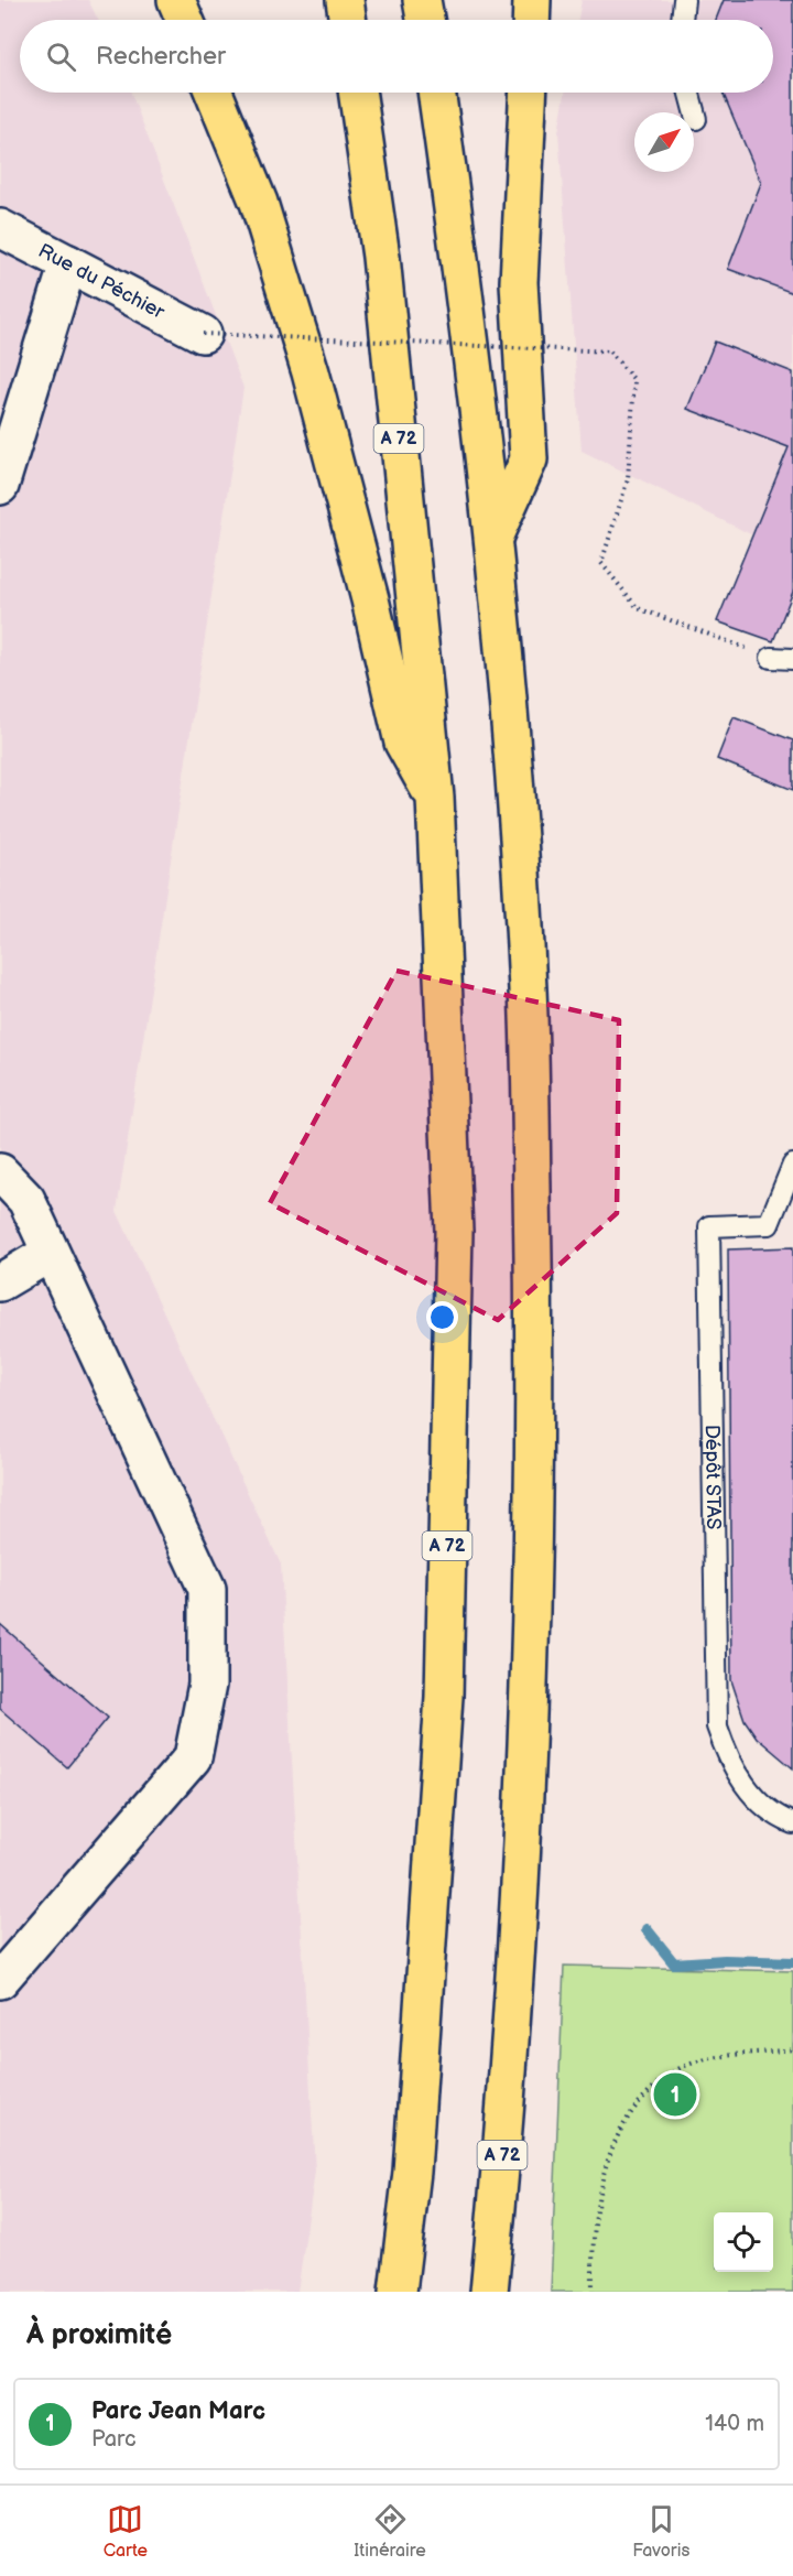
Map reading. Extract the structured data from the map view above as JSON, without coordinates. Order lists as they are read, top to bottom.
{
  "streets": {
    "highway": ["A 72"],
    "street": ["Rue du Péchier"],
    "lane": ["Dépôt STAS"]
  },
  "north": "top right",
  "page": {
    "search": "Rechercher",
    "pins": "1",
    "heading": "À proximité",
    "list": [
      {
        "mark": "1",
        "name": "Parc Jean Marc",
        "note": "Parc",
        "value": "140 m"
      }
    ],
    "nav": ["Carte", "Itinéraire", "Favoris"]
  }
}
